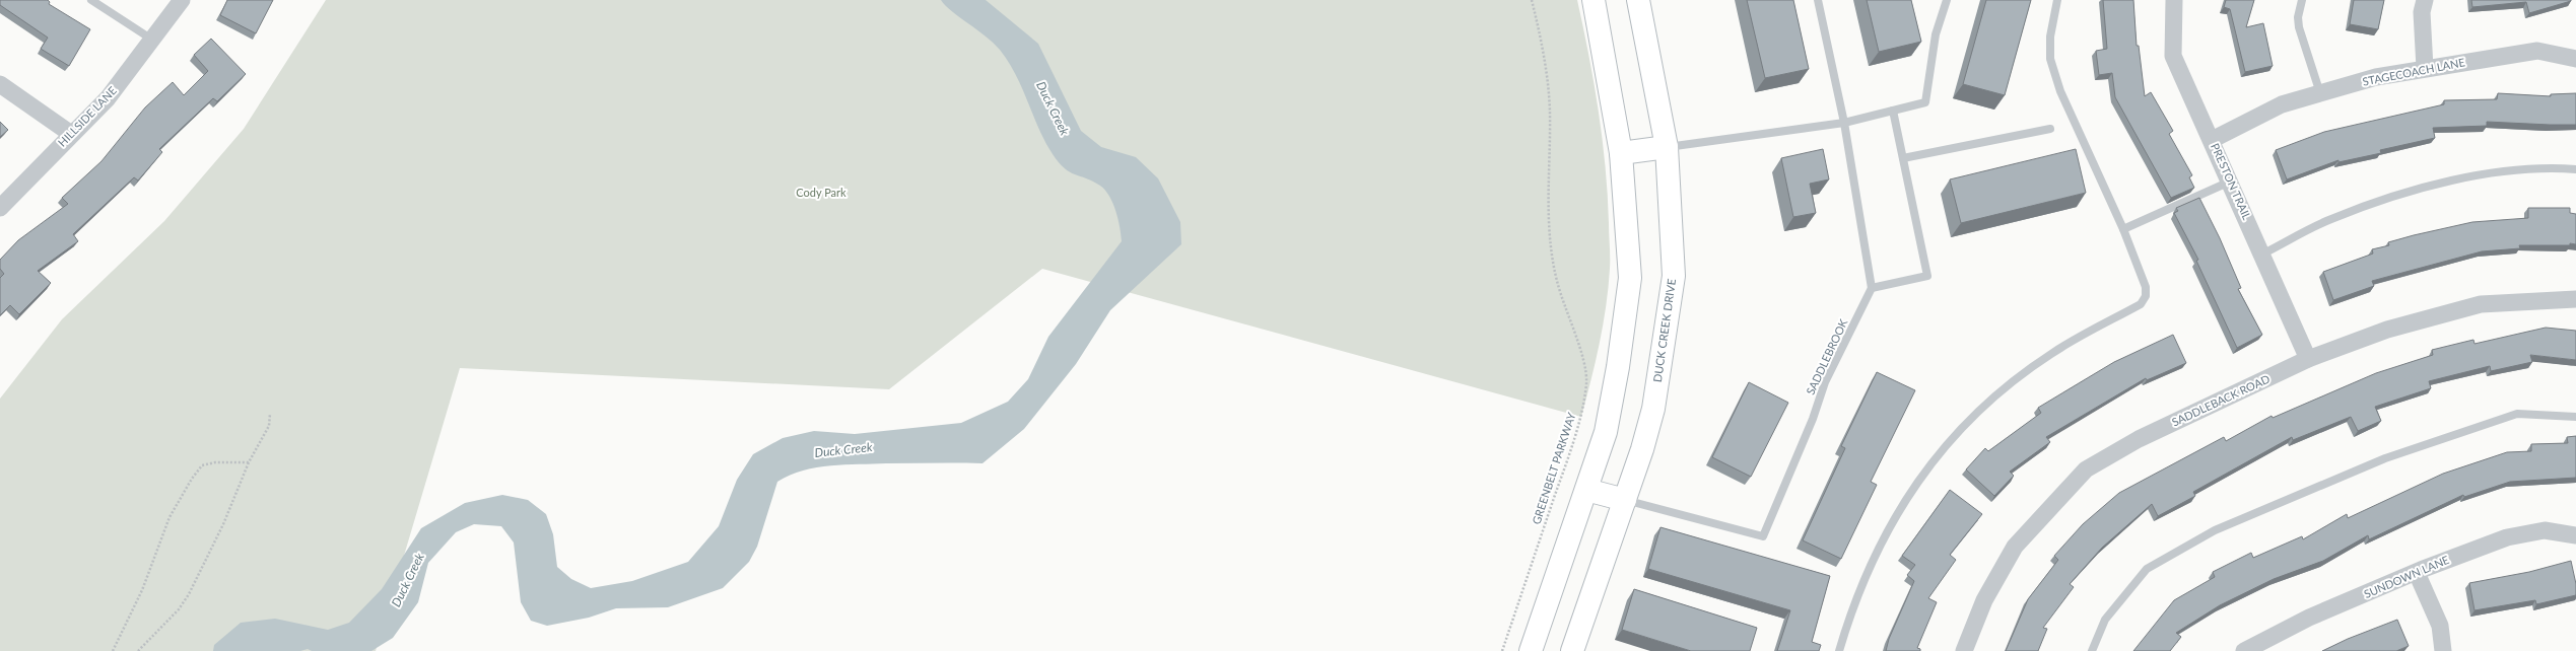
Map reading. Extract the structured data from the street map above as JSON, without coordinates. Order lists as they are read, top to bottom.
{
  "streets": {
    "main road": ["DUCK CREEK DRIVE"],
    "street": [
      "STAGECOACH LANE",
      "HILLSIDE LANE",
      "PRESTON TRAIL",
      "SADDLEBACK ROAD",
      "SUNDOWN LANE"
    ],
    "lane": ["SADDLEBROOK"],
    "path": ["GREENBELT PARKWAY"]
  },
  "crossings": [
    ["STAGECOACH LANE", "PRESTON TRAIL"],
    ["PRESTON TRAIL", "SADDLEBACK ROAD"],
    ["DUCK CREEK DRIVE", "SADDLEBROOK"]
  ],
  "water": ["Duck Creek"],
  "parks": ["Cody Park"]
}
